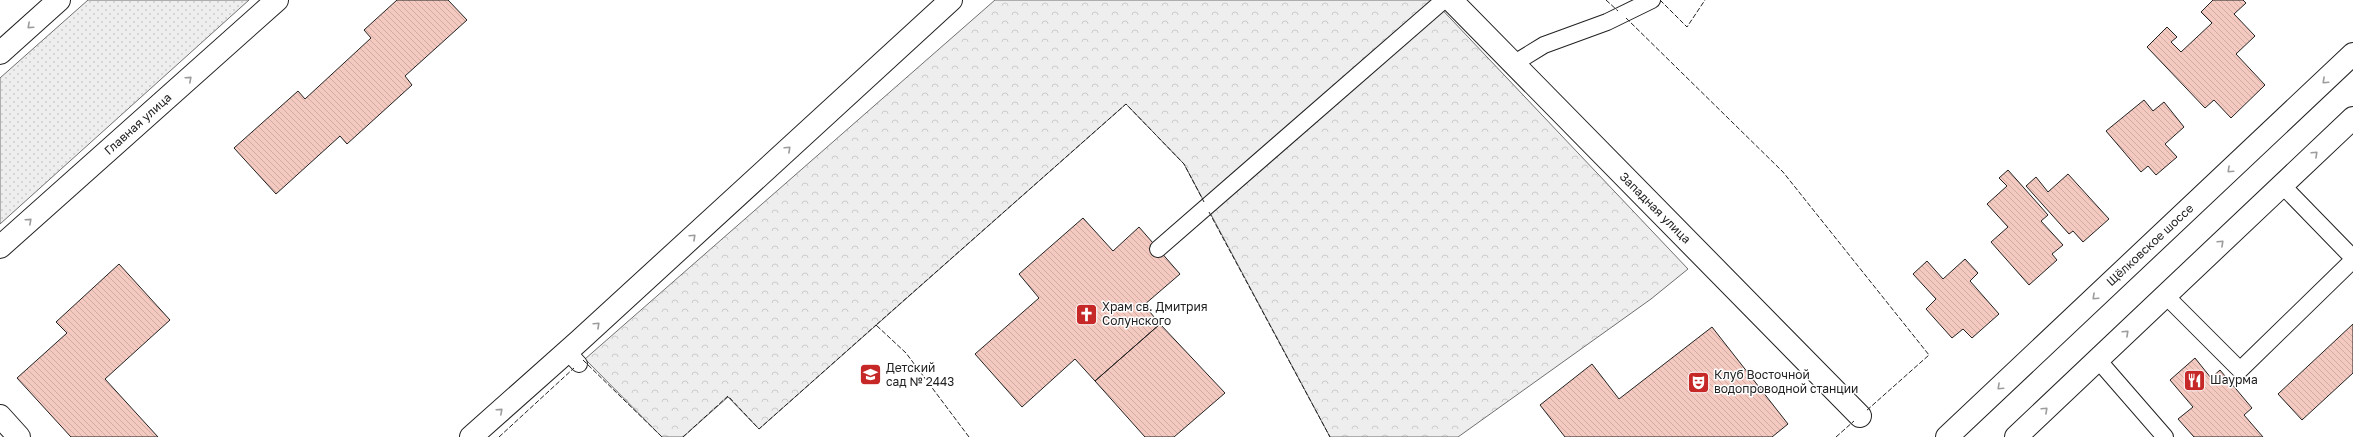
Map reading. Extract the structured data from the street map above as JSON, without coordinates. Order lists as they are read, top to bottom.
{
  "streets": {
    "street": ["Главная улица", "Западная улица", "Щёлковское шоссе"]
  },
  "one_way": ["Главная улица"],
  "places": {
    "church": ["Храм св. Дмитрия Солунского"],
    "school or university": ["Детский сад № 2443"],
    "restaurant": ["Шаурма"],
    "theatre": ["Клуб Восточной водопроводной станции"]
  }
}
